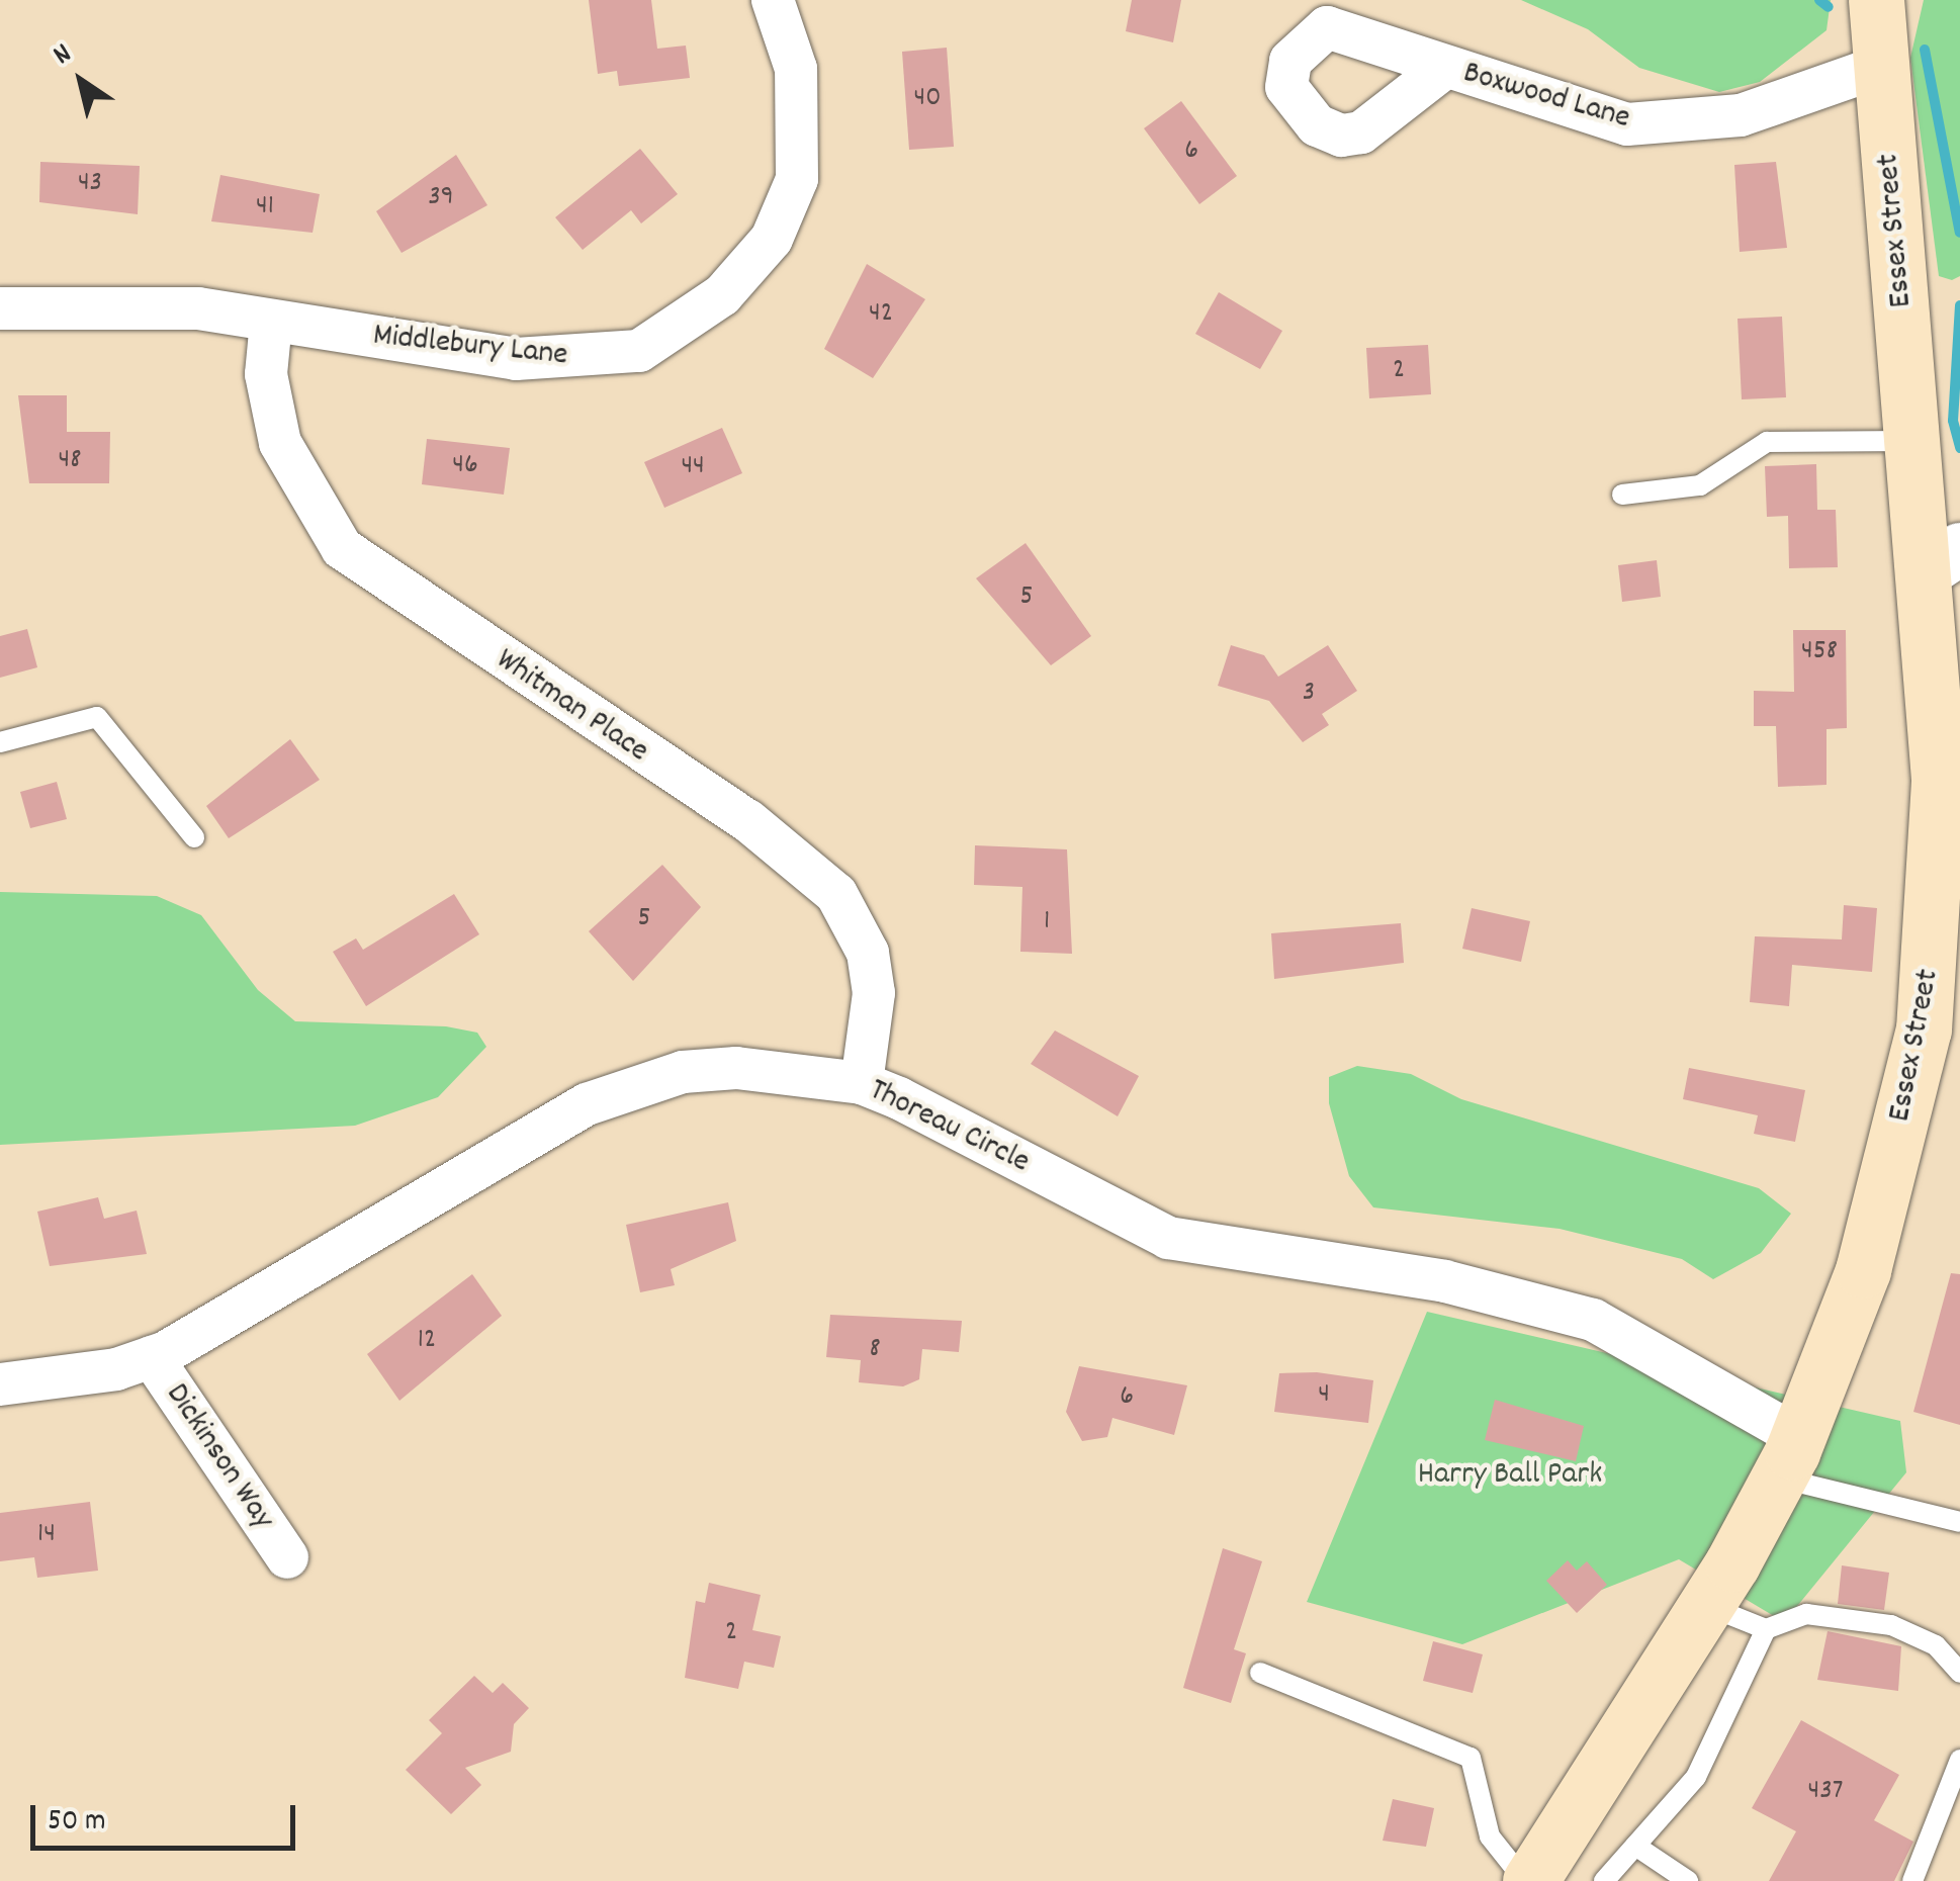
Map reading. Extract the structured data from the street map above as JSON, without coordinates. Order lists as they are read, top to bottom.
{
  "streets": {
    "main road": ["Essex Street"],
    "street": [
      "Boxwood Lane",
      "Middlebury Lane",
      "Whitman Place",
      "Thoreau Circle",
      "Dickinson Way"
    ]
  },
  "crossings": [
    ["Boxwood Lane", "Essex Street"],
    ["Essex Street", "Thoreau Circle"],
    ["Middlebury Lane", "Whitman Place"],
    ["Whitman Place", "Thoreau Circle"],
    ["Thoreau Circle", "Dickinson Way"]
  ],
  "parks": ["Harry Ball Park"],
  "house_numbers": [
    "40",
    "6",
    "43",
    "39",
    "41",
    "42",
    "2",
    "48",
    "46",
    "44",
    "5",
    "458",
    "3",
    "5",
    "1",
    "12",
    "8",
    "4",
    "6",
    "14",
    "2",
    "437"
  ],
  "scale_bar": "50 m",
  "north": "top left"
}
